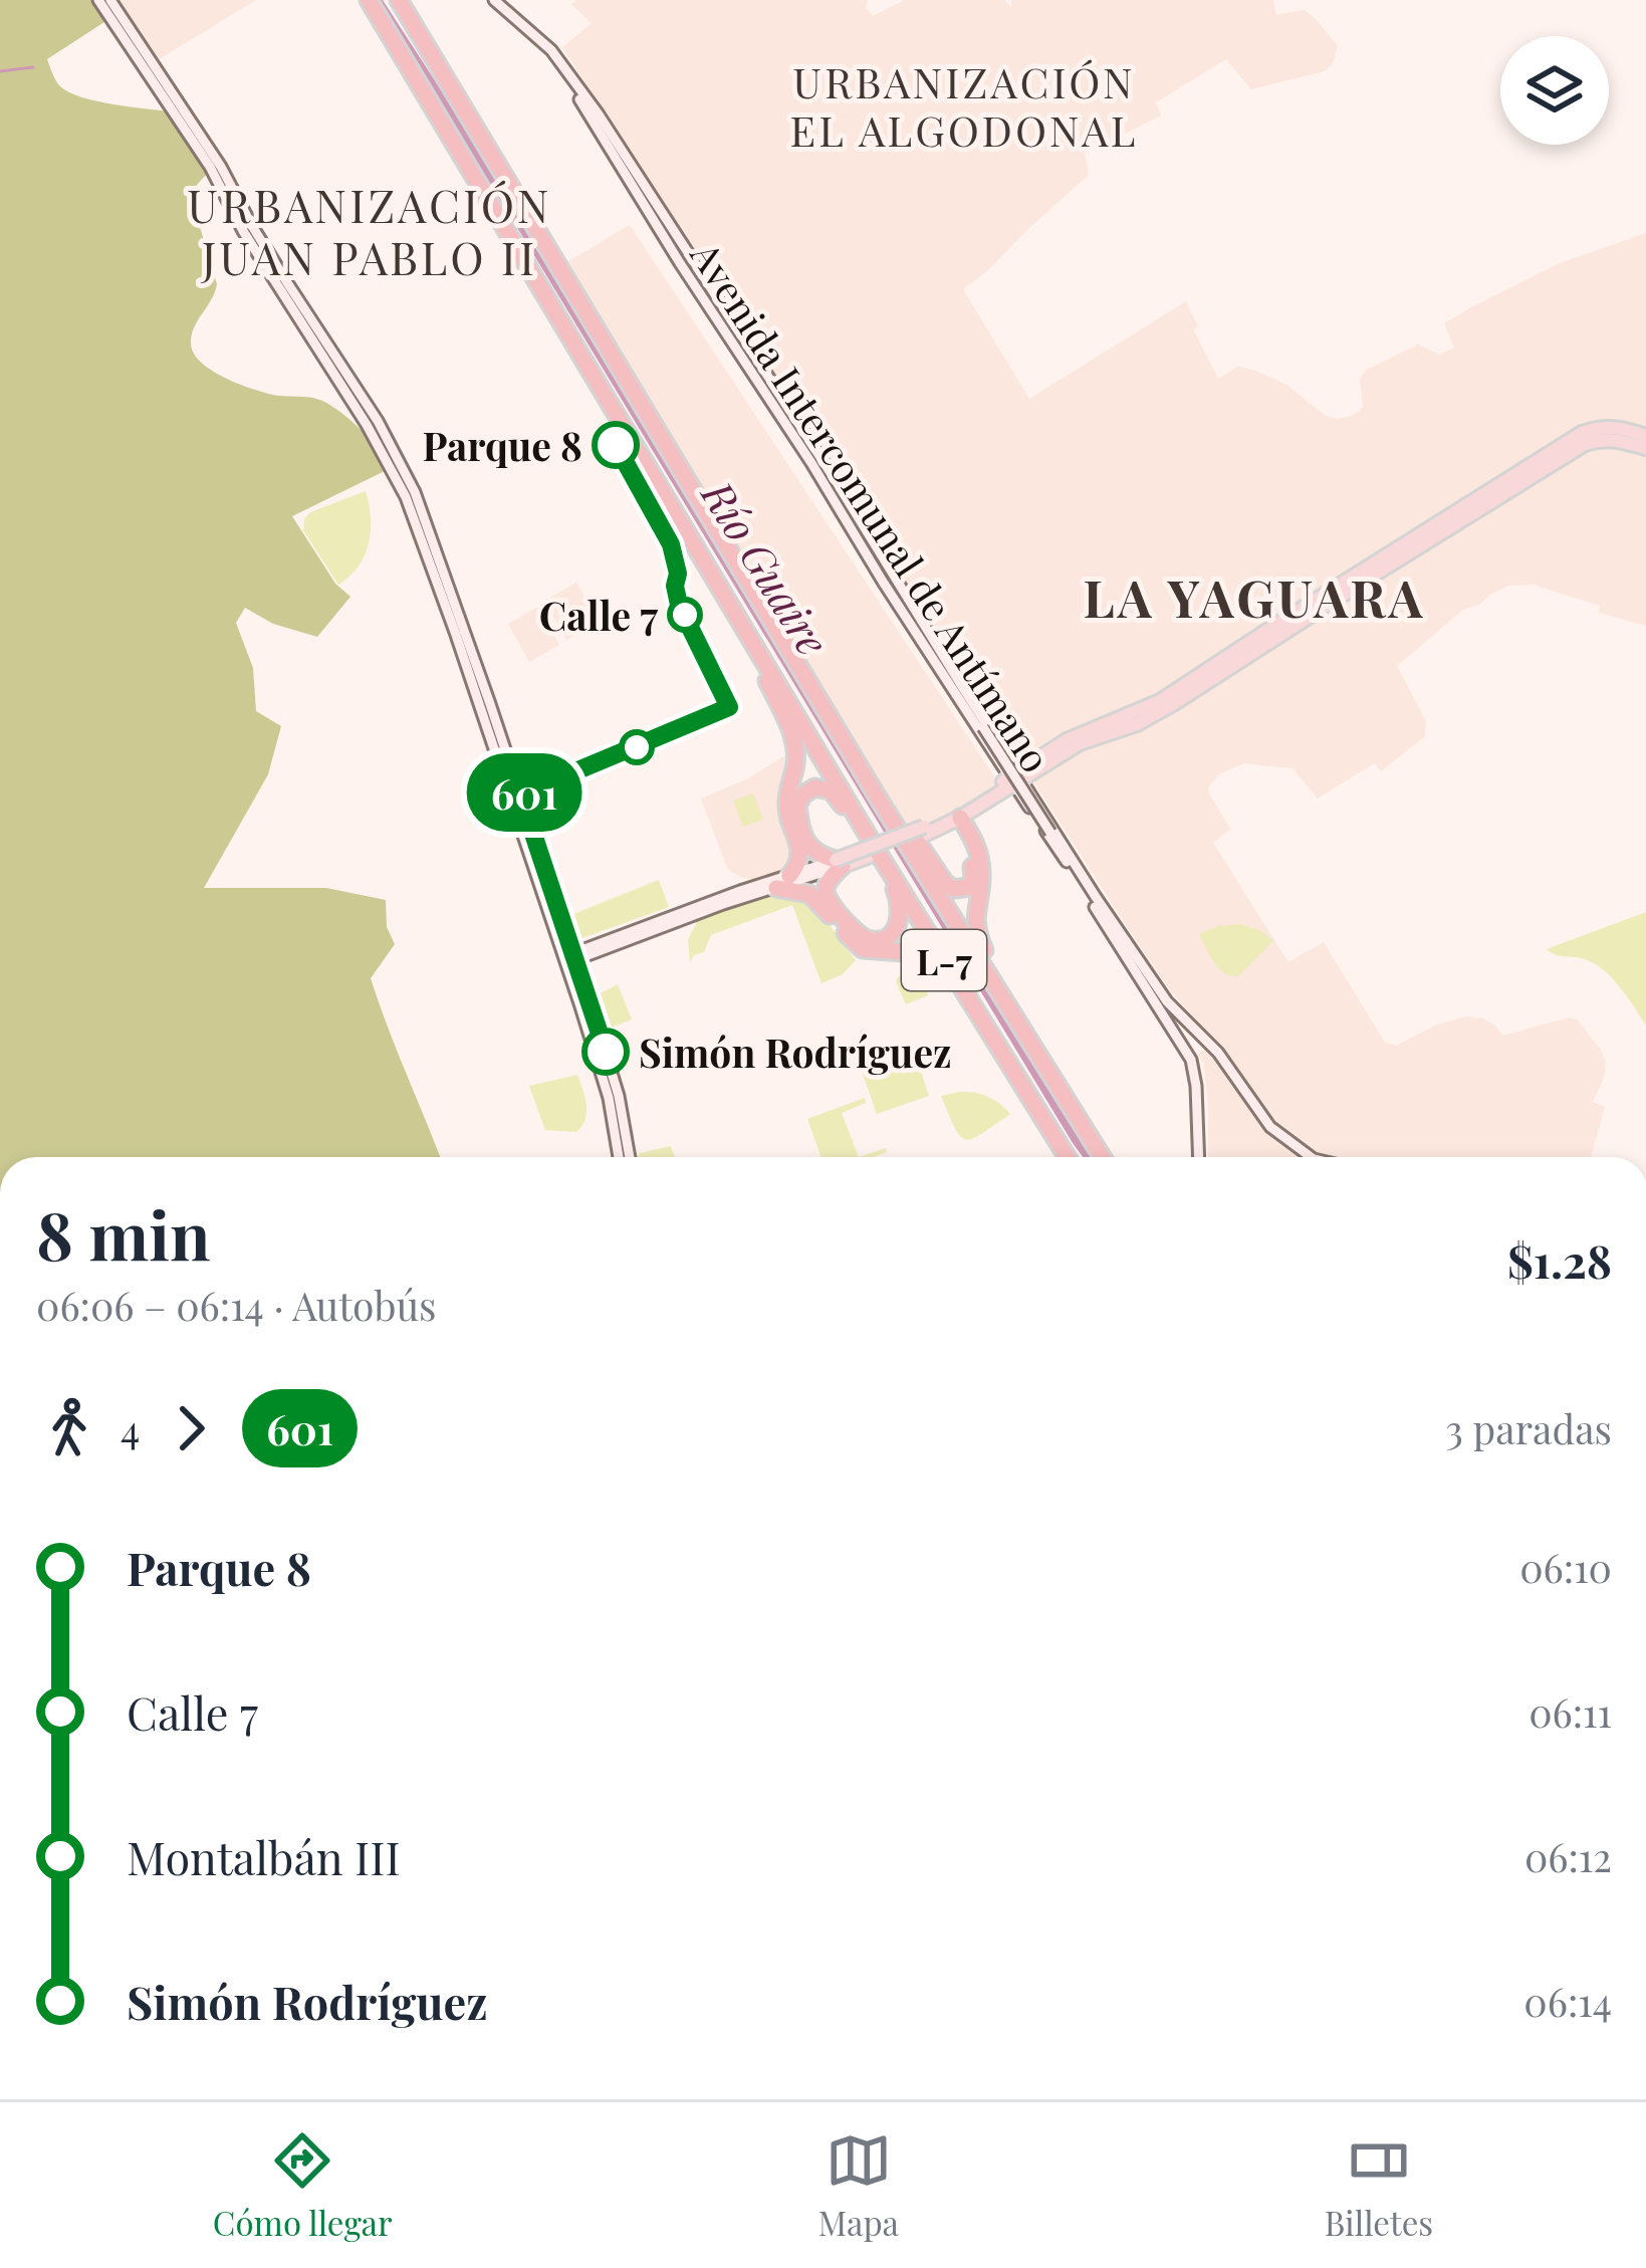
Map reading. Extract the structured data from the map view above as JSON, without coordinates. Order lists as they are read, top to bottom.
{
  "streets": {
    "highway": ["L-7"],
    "main road": ["Avenida Intercomunal de Antímano"]
  },
  "districts": ["URBANIZACIÓN EL ALGODONAL", "URBANIZACIÓN JUAN PABLO II", "LA YAGUARA"],
  "water": ["Río Guaire"],
  "places": ["Parque 8", "Calle 7", "Simón Rodríguez"],
  "lines": ["bus line 601"],
  "page": {
    "on_map": "601",
    "heading": ["8 min", "06:06 – 06:14 · Autobús", "$1.28"],
    "legs": ["4", "601", "3 paradas"],
    "list": [
      {
        "name": "Parque 8",
        "value": "06:10"
      },
      {
        "name": "Calle 7",
        "value": "06:11"
      },
      {
        "name": "Montalbán III",
        "value": "06:12"
      },
      {
        "name": "Simón Rodríguez",
        "value": "06:14"
      }
    ],
    "tabs": ["Cómo llegar", "Mapa", "Billetes"]
  }
}
